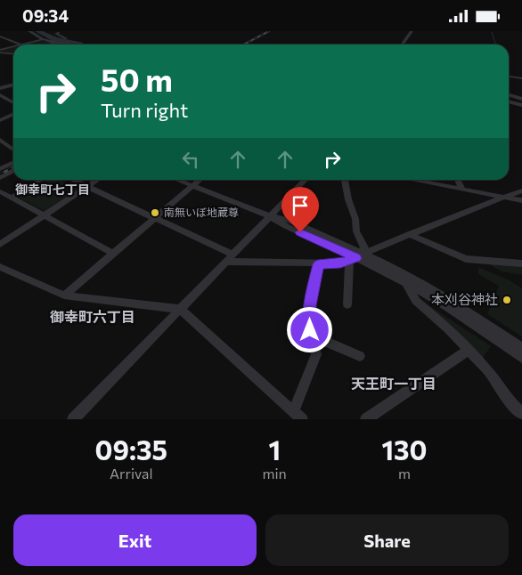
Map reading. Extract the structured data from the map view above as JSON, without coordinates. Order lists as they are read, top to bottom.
{
  "districts": ["御幸町七丁目", "御幸町六丁目", "天王町一丁目"],
  "places": ["南無いぼ地蔵尊", "本刈谷神社"],
  "page": {
    "status": "09:34",
    "turn": ["50 m", "Turn right"],
    "eta": [
      "09:35",
      "Arrival",
      "1",
      "min",
      "130",
      "m"
    ],
    "buttons": ["Exit", "Share"]
  }
}
